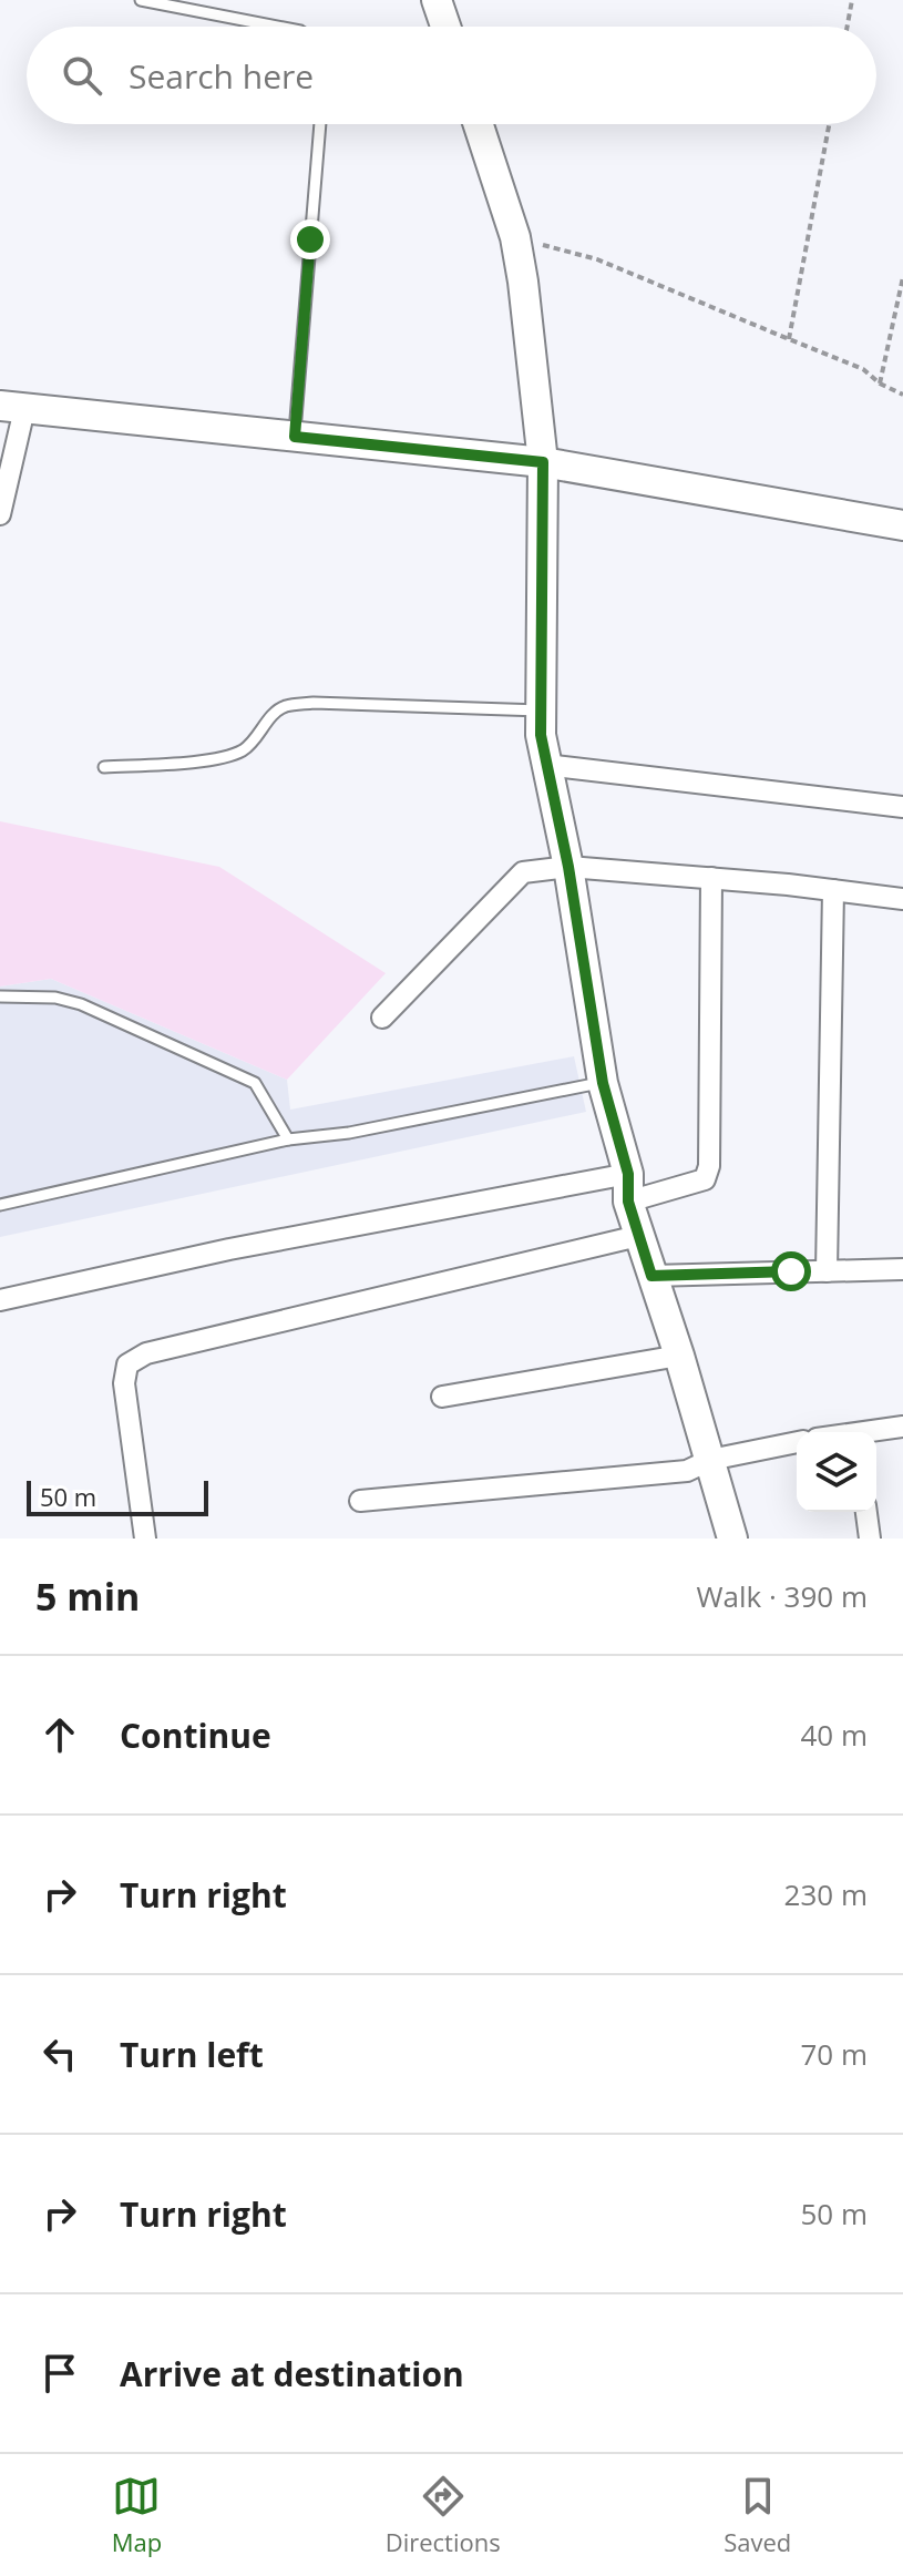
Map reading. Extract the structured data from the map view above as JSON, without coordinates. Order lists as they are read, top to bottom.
{
  "scale_bar": "50 m",
  "page": {
    "search": "Search here",
    "scale": "50 m",
    "heading": ["5 min", "Walk · 390 m"],
    "list": [
      ["Continue", "40 m"],
      ["Turn right", "230 m"],
      ["Turn left", "70 m"],
      ["Turn right", "50 m"],
      "Arrive at destination"
    ],
    "nav": ["Map", "Directions", "Saved"]
  }
}
